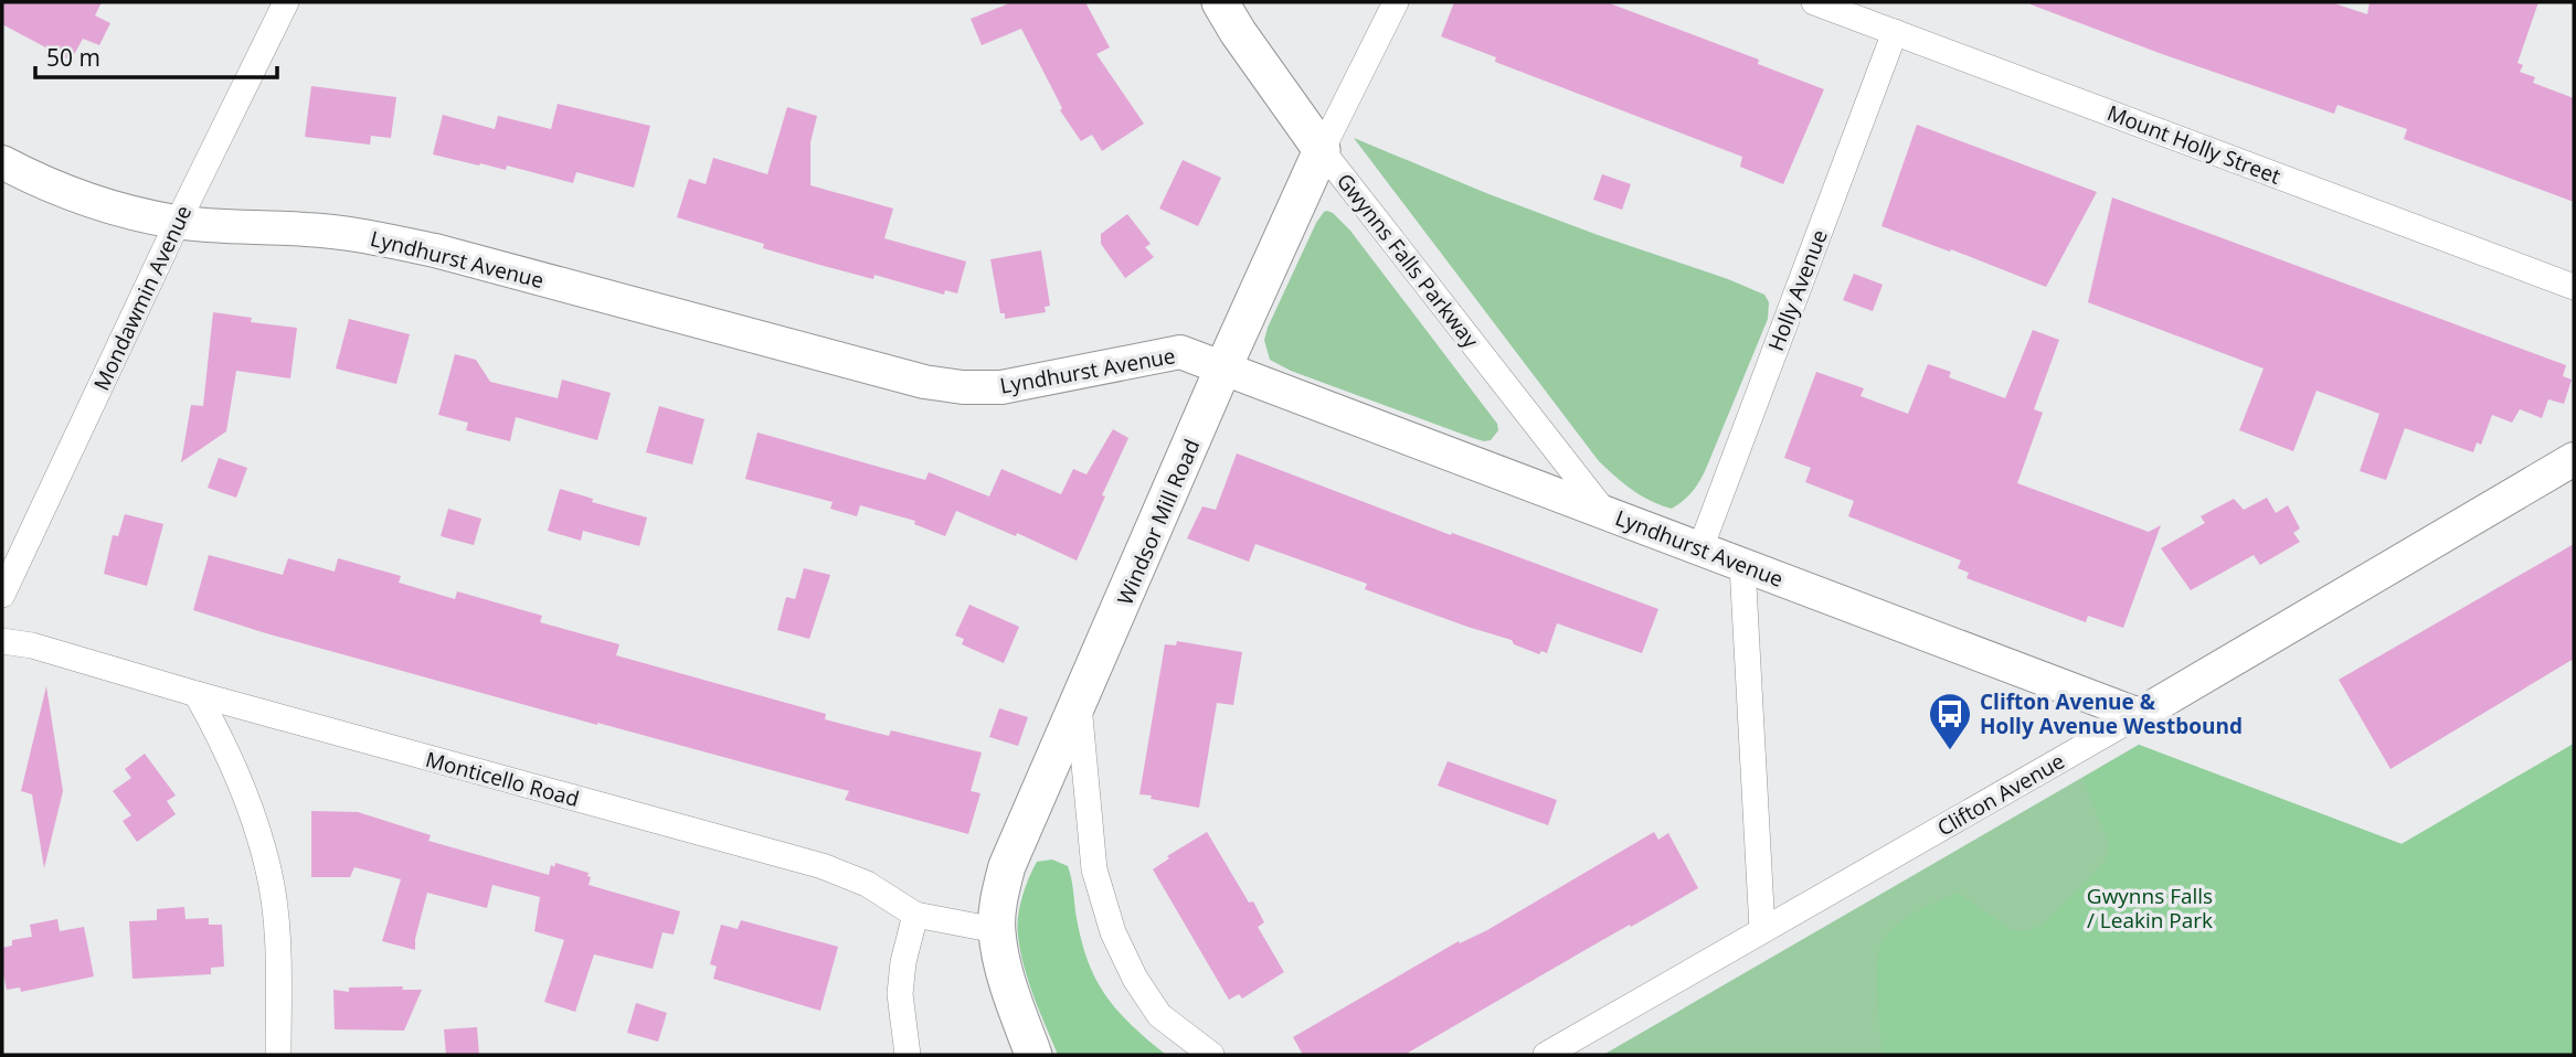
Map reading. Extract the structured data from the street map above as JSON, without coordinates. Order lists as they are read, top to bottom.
{
  "streets": {
    "main road": ["Gwynns Falls Parkway", "Windsor Mill Road"],
    "street": [
      "Mount Holly Street",
      "Lyndhurst Avenue",
      "Holly Avenue",
      "Mondawmin Avenue",
      "Monticello Road",
      "Clifton Avenue"
    ]
  },
  "crossings": [
    ["Mount Holly Street", "Holly Avenue"],
    ["Lyndhurst Avenue", "Gwynns Falls Parkway"],
    ["Lyndhurst Avenue", "Holly Avenue"],
    ["Lyndhurst Avenue", "Mondawmin Avenue"],
    ["Lyndhurst Avenue", "Windsor Mill Road"],
    ["Lyndhurst Avenue", "Clifton Avenue"],
    ["Gwynns Falls Parkway", "Windsor Mill Road"],
    ["Windsor Mill Road", "Monticello Road"]
  ],
  "parks": ["Gwynns Falls / Leakin Park"],
  "places": {
    "bus stop": ["Clifton Avenue & Holly Avenue Westbound"]
  },
  "scale_bar": "50 m"
}
